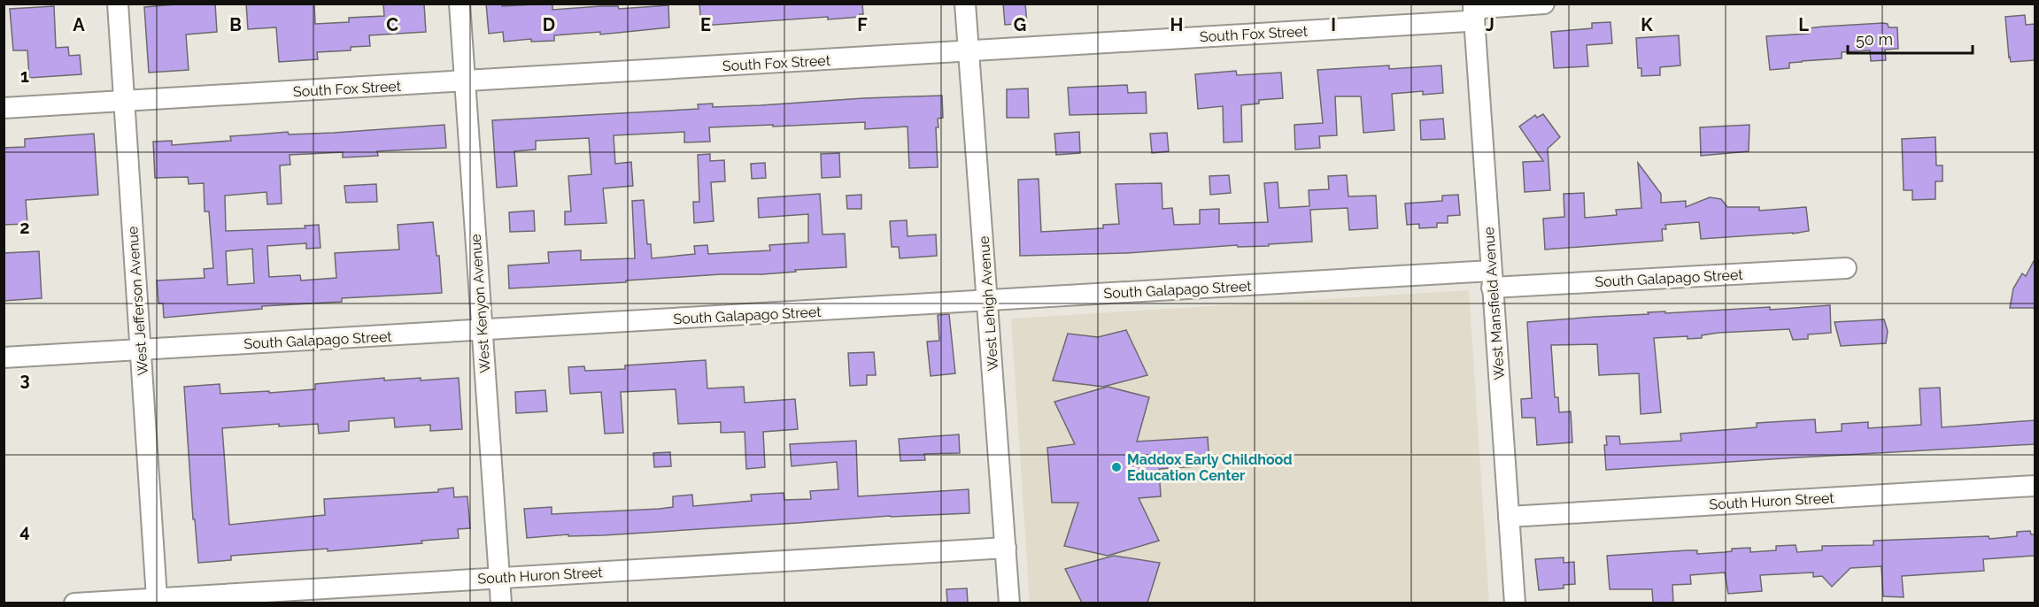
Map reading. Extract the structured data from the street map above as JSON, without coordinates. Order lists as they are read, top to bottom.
{
  "streets": {
    "street": [
      "South Fox Street",
      "South Galapago Street",
      "West Jefferson Avenue",
      "West Kenyon Avenue",
      "West Lehigh Avenue",
      "West Mansfield Avenue",
      "South Huron Street"
    ]
  },
  "crossings": [
    ["South Fox Street", "West Jefferson Avenue"],
    ["South Fox Street", "West Kenyon Avenue"],
    ["South Fox Street", "West Lehigh Avenue"],
    ["South Fox Street", "West Mansfield Avenue"],
    ["South Galapago Street", "West Jefferson Avenue"],
    ["South Galapago Street", "West Kenyon Avenue"],
    ["South Galapago Street", "West Lehigh Avenue"],
    ["South Galapago Street", "West Mansfield Avenue"],
    ["West Jefferson Avenue", "South Huron Street"],
    ["West Kenyon Avenue", "South Huron Street"],
    ["West Lehigh Avenue", "South Huron Street"],
    ["West Mansfield Avenue", "South Huron Street"]
  ],
  "places": ["Maddox Early Childhood Education Center"],
  "scale_bar": "50 m",
  "grid": {
    "columns": [
      "A",
      "B",
      "C",
      "D",
      "E",
      "F",
      "G",
      "H",
      "I",
      "J",
      "K",
      "L"
    ],
    "rows": [
      "1",
      "2",
      "3",
      "4"
    ]
  }
}
